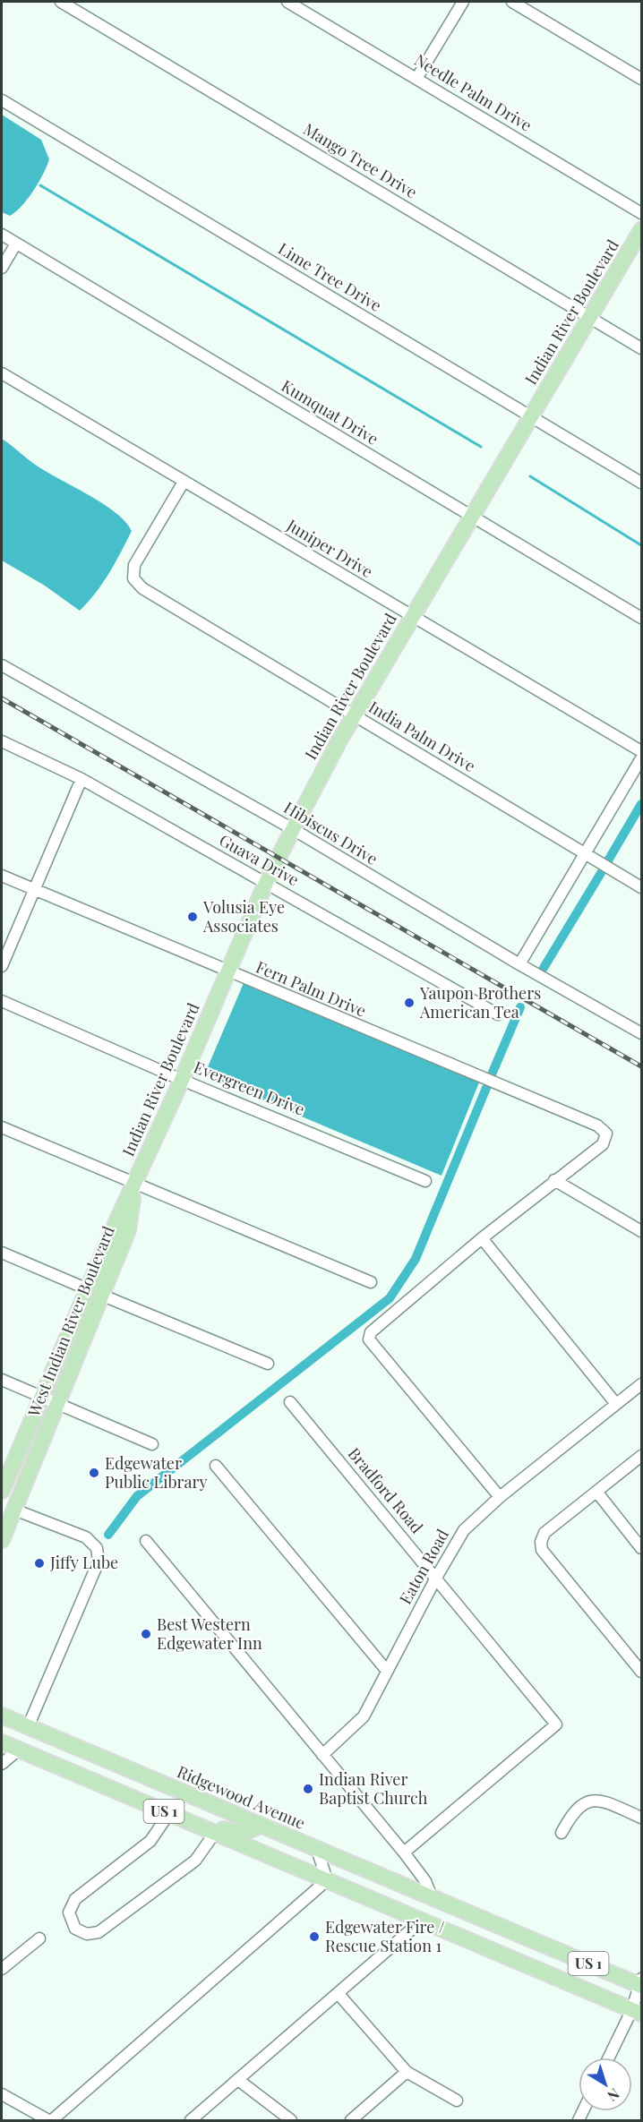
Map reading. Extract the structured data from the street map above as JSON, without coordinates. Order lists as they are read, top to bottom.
{
  "streets": {
    "main road": [
      "Indian River Boulevard",
      "West Indian River Boulevard",
      "Ridgewood Avenue",
      "US 1"
    ],
    "street": [
      "Needle Palm Drive",
      "Mango Tree Drive",
      "Lime Tree Drive",
      "Kumquat Drive",
      "Juniper Drive",
      "India Palm Drive",
      "Hibiscus Drive",
      "Guava Drive",
      "Fern Palm Drive",
      "Evergreen Drive",
      "Bradford Road",
      "Eaton Road"
    ]
  },
  "crossings": [
    ["Mango Tree Drive", "Indian River Boulevard"],
    ["Lime Tree Drive", "Indian River Boulevard"],
    ["Indian River Boulevard", "Kumquat Drive"],
    ["Indian River Boulevard", "Juniper Drive"],
    ["Indian River Boulevard", "India Palm Drive"],
    ["Indian River Boulevard", "Hibiscus Drive"],
    ["Indian River Boulevard", "Guava Drive"],
    ["Indian River Boulevard", "Fern Palm Drive"],
    ["Indian River Boulevard", "Evergreen Drive"],
    ["Indian River Boulevard", "West Indian River Boulevard"],
    ["Juniper Drive", "India Palm Drive"],
    ["Bradford Road", "Eaton Road"],
    ["Ridgewood Avenue", "US 1"]
  ],
  "places": [
    "Volusia Eye Associates",
    "Yaupon Brothers American Tea",
    "Edgewater Public Library",
    "Jiffy Lube",
    "Best Western Edgewater Inn",
    "Indian River Baptist Church",
    "Edgewater Fire / Rescue Station 1"
  ],
  "north": "bottom right"
}
